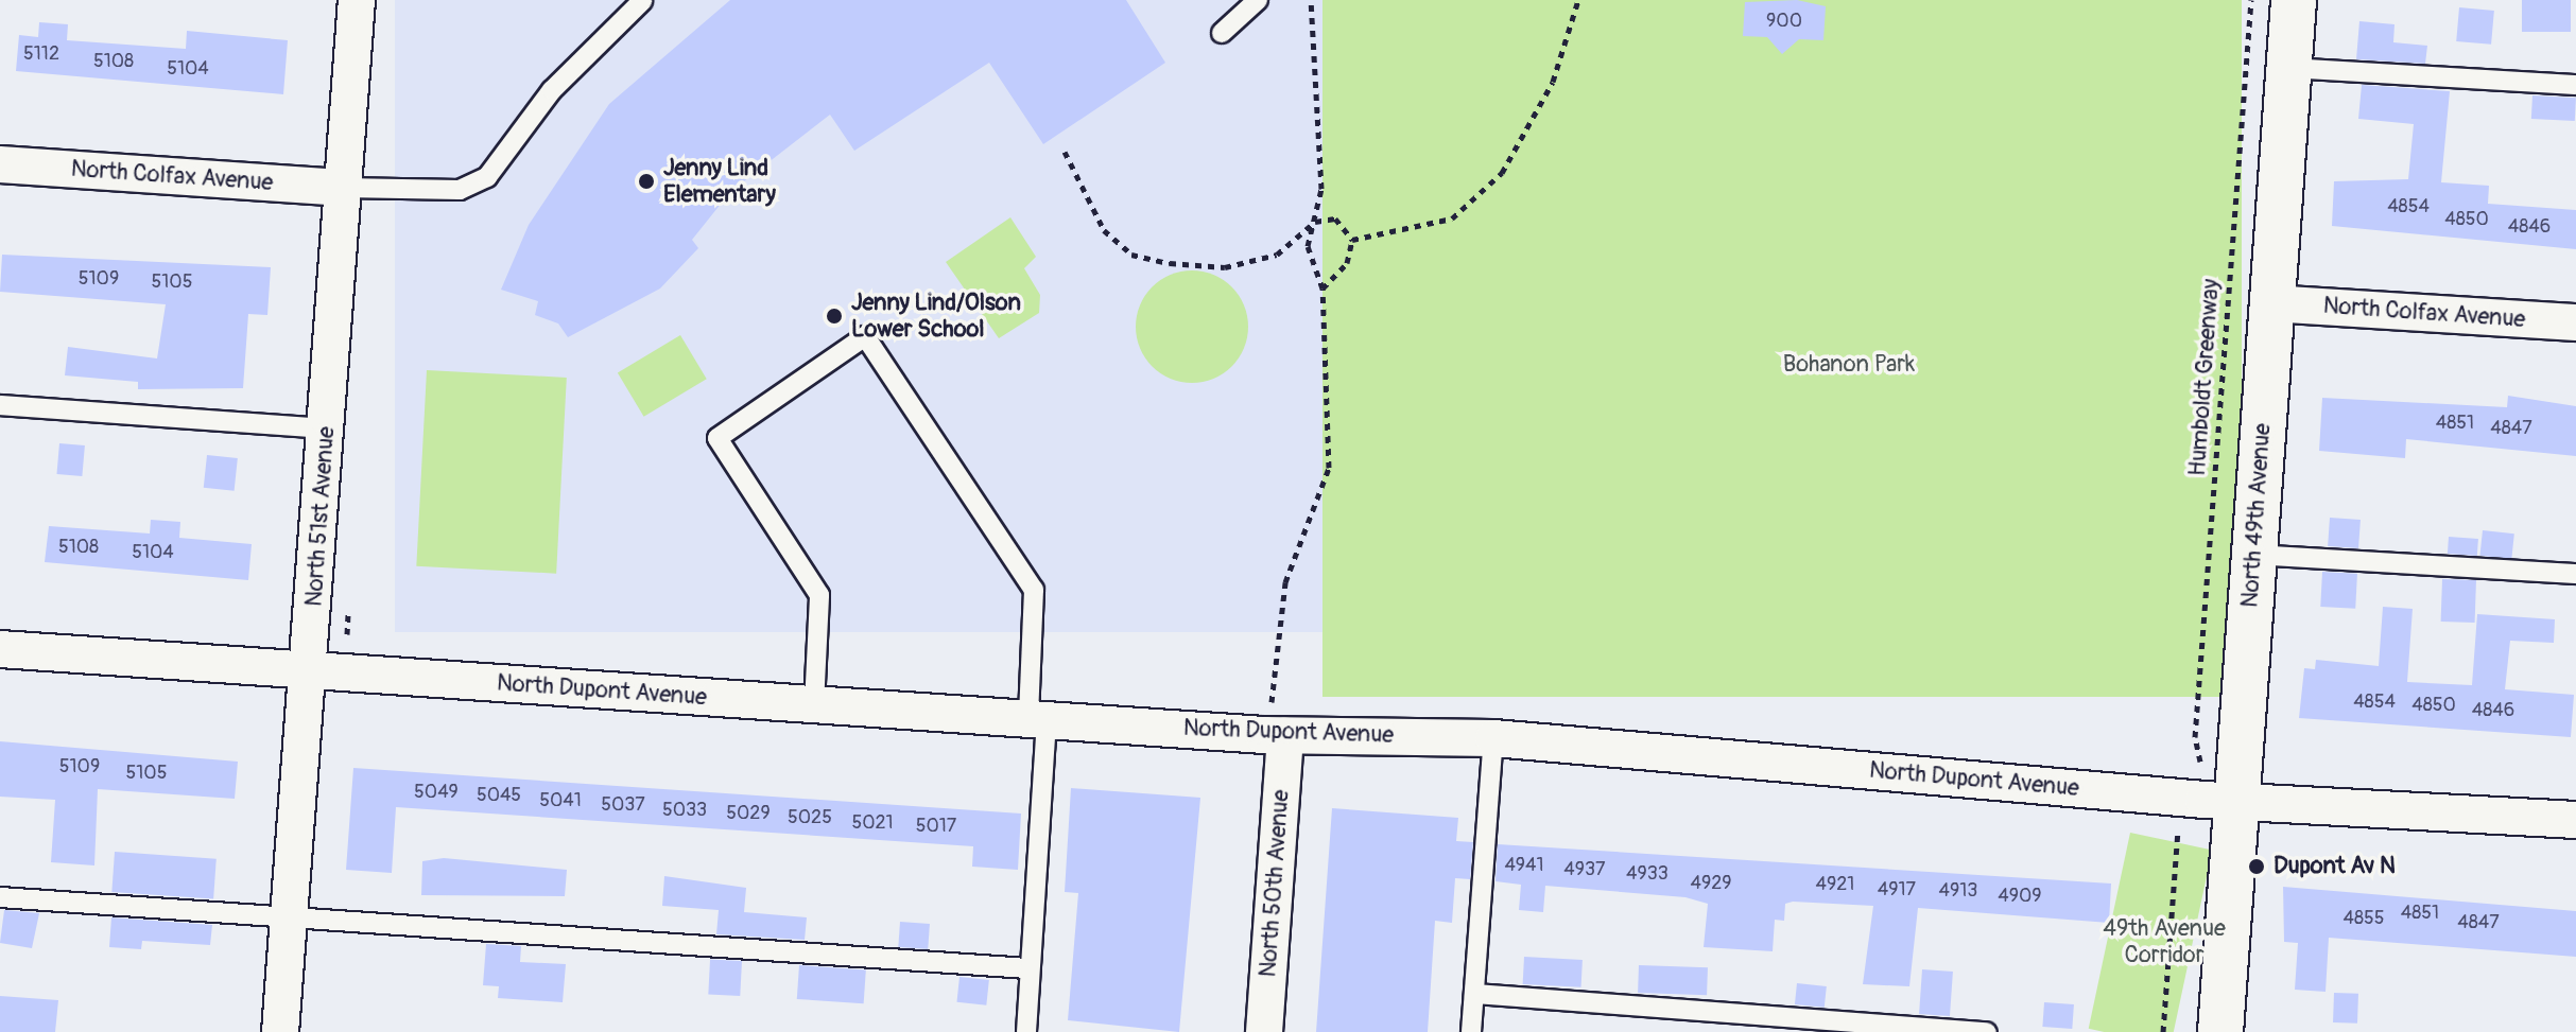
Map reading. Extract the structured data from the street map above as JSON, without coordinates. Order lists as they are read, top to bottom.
{
  "streets": {
    "street": [
      "North Colfax Avenue",
      "North 49th Avenue",
      "North 51st Avenue",
      "North Dupont Avenue",
      "North 50th Avenue"
    ],
    "path": ["Humboldt Greenway"]
  },
  "crossings": [
    ["North Colfax Avenue", "North 49th Avenue"],
    ["North Colfax Avenue", "North 51st Avenue"],
    ["North 49th Avenue", "North Dupont Avenue"],
    ["North 51st Avenue", "North Dupont Avenue"],
    ["North Dupont Avenue", "North 50th Avenue"]
  ],
  "parks": ["Bohanon Park", "49th Avenue Corridor"],
  "places": ["Jenny Lind Elementary", "Jenny Lind/Olson Lower School", "Dupont Av N"],
  "house_numbers": [
    "900",
    "5112",
    "5108",
    "5104",
    "4854",
    "4850",
    "4846",
    "5109",
    "5105",
    "4851",
    "4847",
    "5108",
    "5104",
    "4854",
    "4850",
    "4846",
    "5109",
    "5105",
    "5049",
    "5045",
    "5041",
    "5037",
    "5033",
    "5029",
    "5025",
    "5021",
    "5017",
    "4941",
    "4937",
    "4933",
    "4929",
    "4921",
    "4917",
    "4913",
    "4909",
    "4851",
    "4855",
    "4847"
  ]
}
